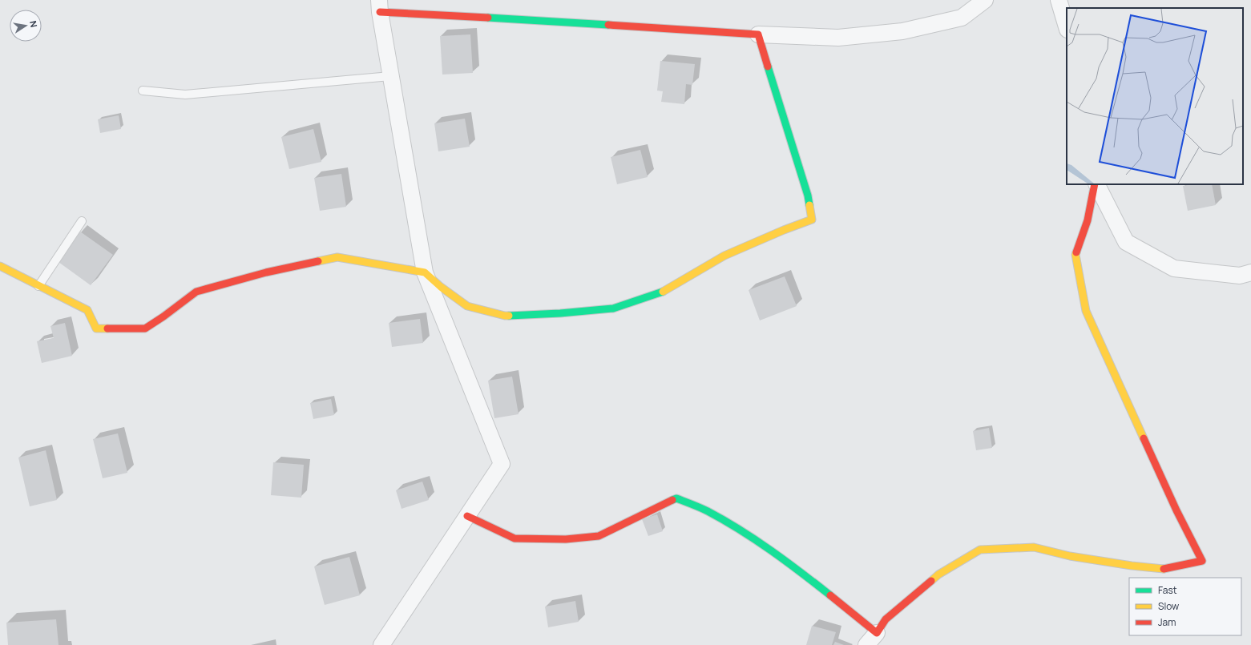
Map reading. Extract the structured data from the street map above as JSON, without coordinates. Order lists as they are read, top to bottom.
{
  "legend": ["Fast", "Slow", "Jam"],
  "north": "right"
}
